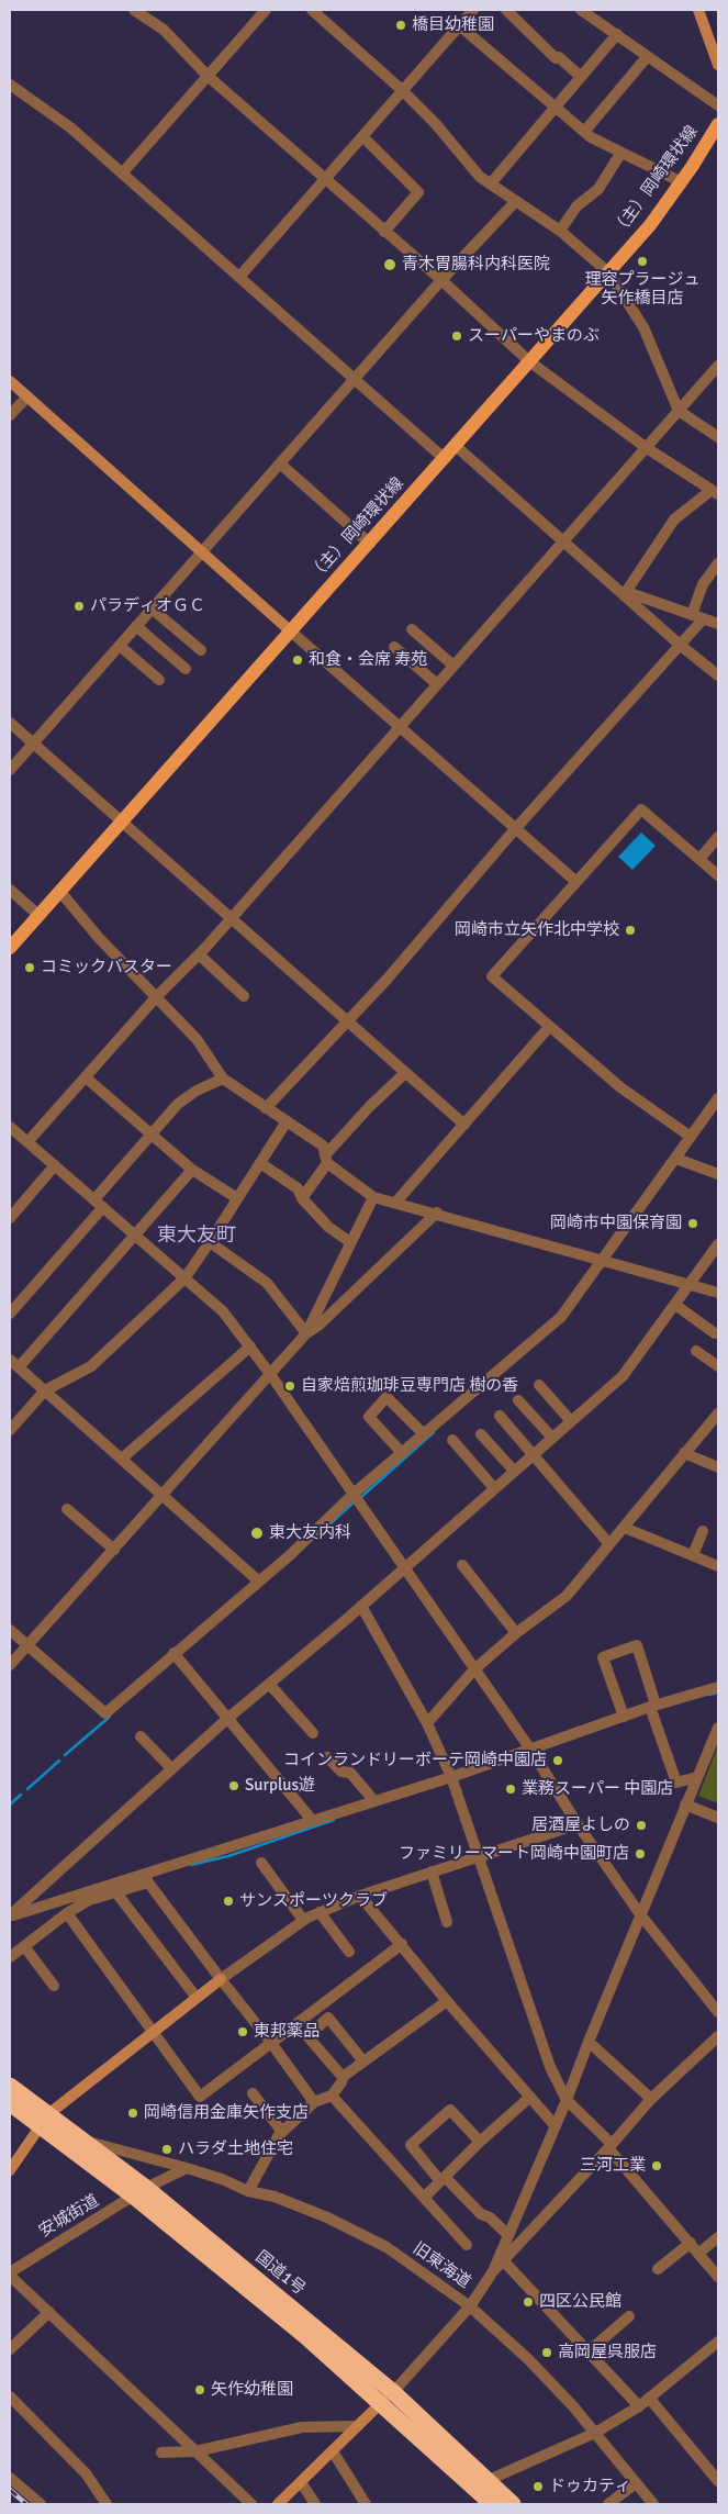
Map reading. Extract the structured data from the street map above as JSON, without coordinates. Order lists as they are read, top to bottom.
{
  "streets": {
    "highway": ["国道1号"],
    "main road": ["（主）岡崎環状線"],
    "street": ["安城街道", "旧東海道"]
  },
  "crossings": [
    ["安城街道", "国道1号"],
    ["旧東海道", "国道1号"]
  ],
  "districts": ["東大友町"],
  "places": [
    "橋目幼稚園",
    "理容プラージュ 矢作橋目店",
    "青木胃腸科内科医院",
    "スーパーやまのぶ",
    "パラディオＧＣ",
    "和食・会席 寿苑",
    "岡崎市立矢作北中学校",
    "コミックバスター",
    "岡崎市中園保育園",
    "自家焙煎珈琲豆専門店 樹の香",
    "東大友内科",
    "コインランドリーボーテ岡崎中園店",
    "Surplus遊",
    "業務スーパー 中園店",
    "居酒屋よしの",
    "ファミリーマート岡崎中園町店",
    "サンスポーツクラブ",
    "東邦薬品",
    "岡崎信用金庫矢作支店",
    "ハラダ土地住宅",
    "三河工業",
    "四区公民館",
    "高岡屋呉服店",
    "矢作幼稚園",
    "ドゥカティ"
  ]
}
